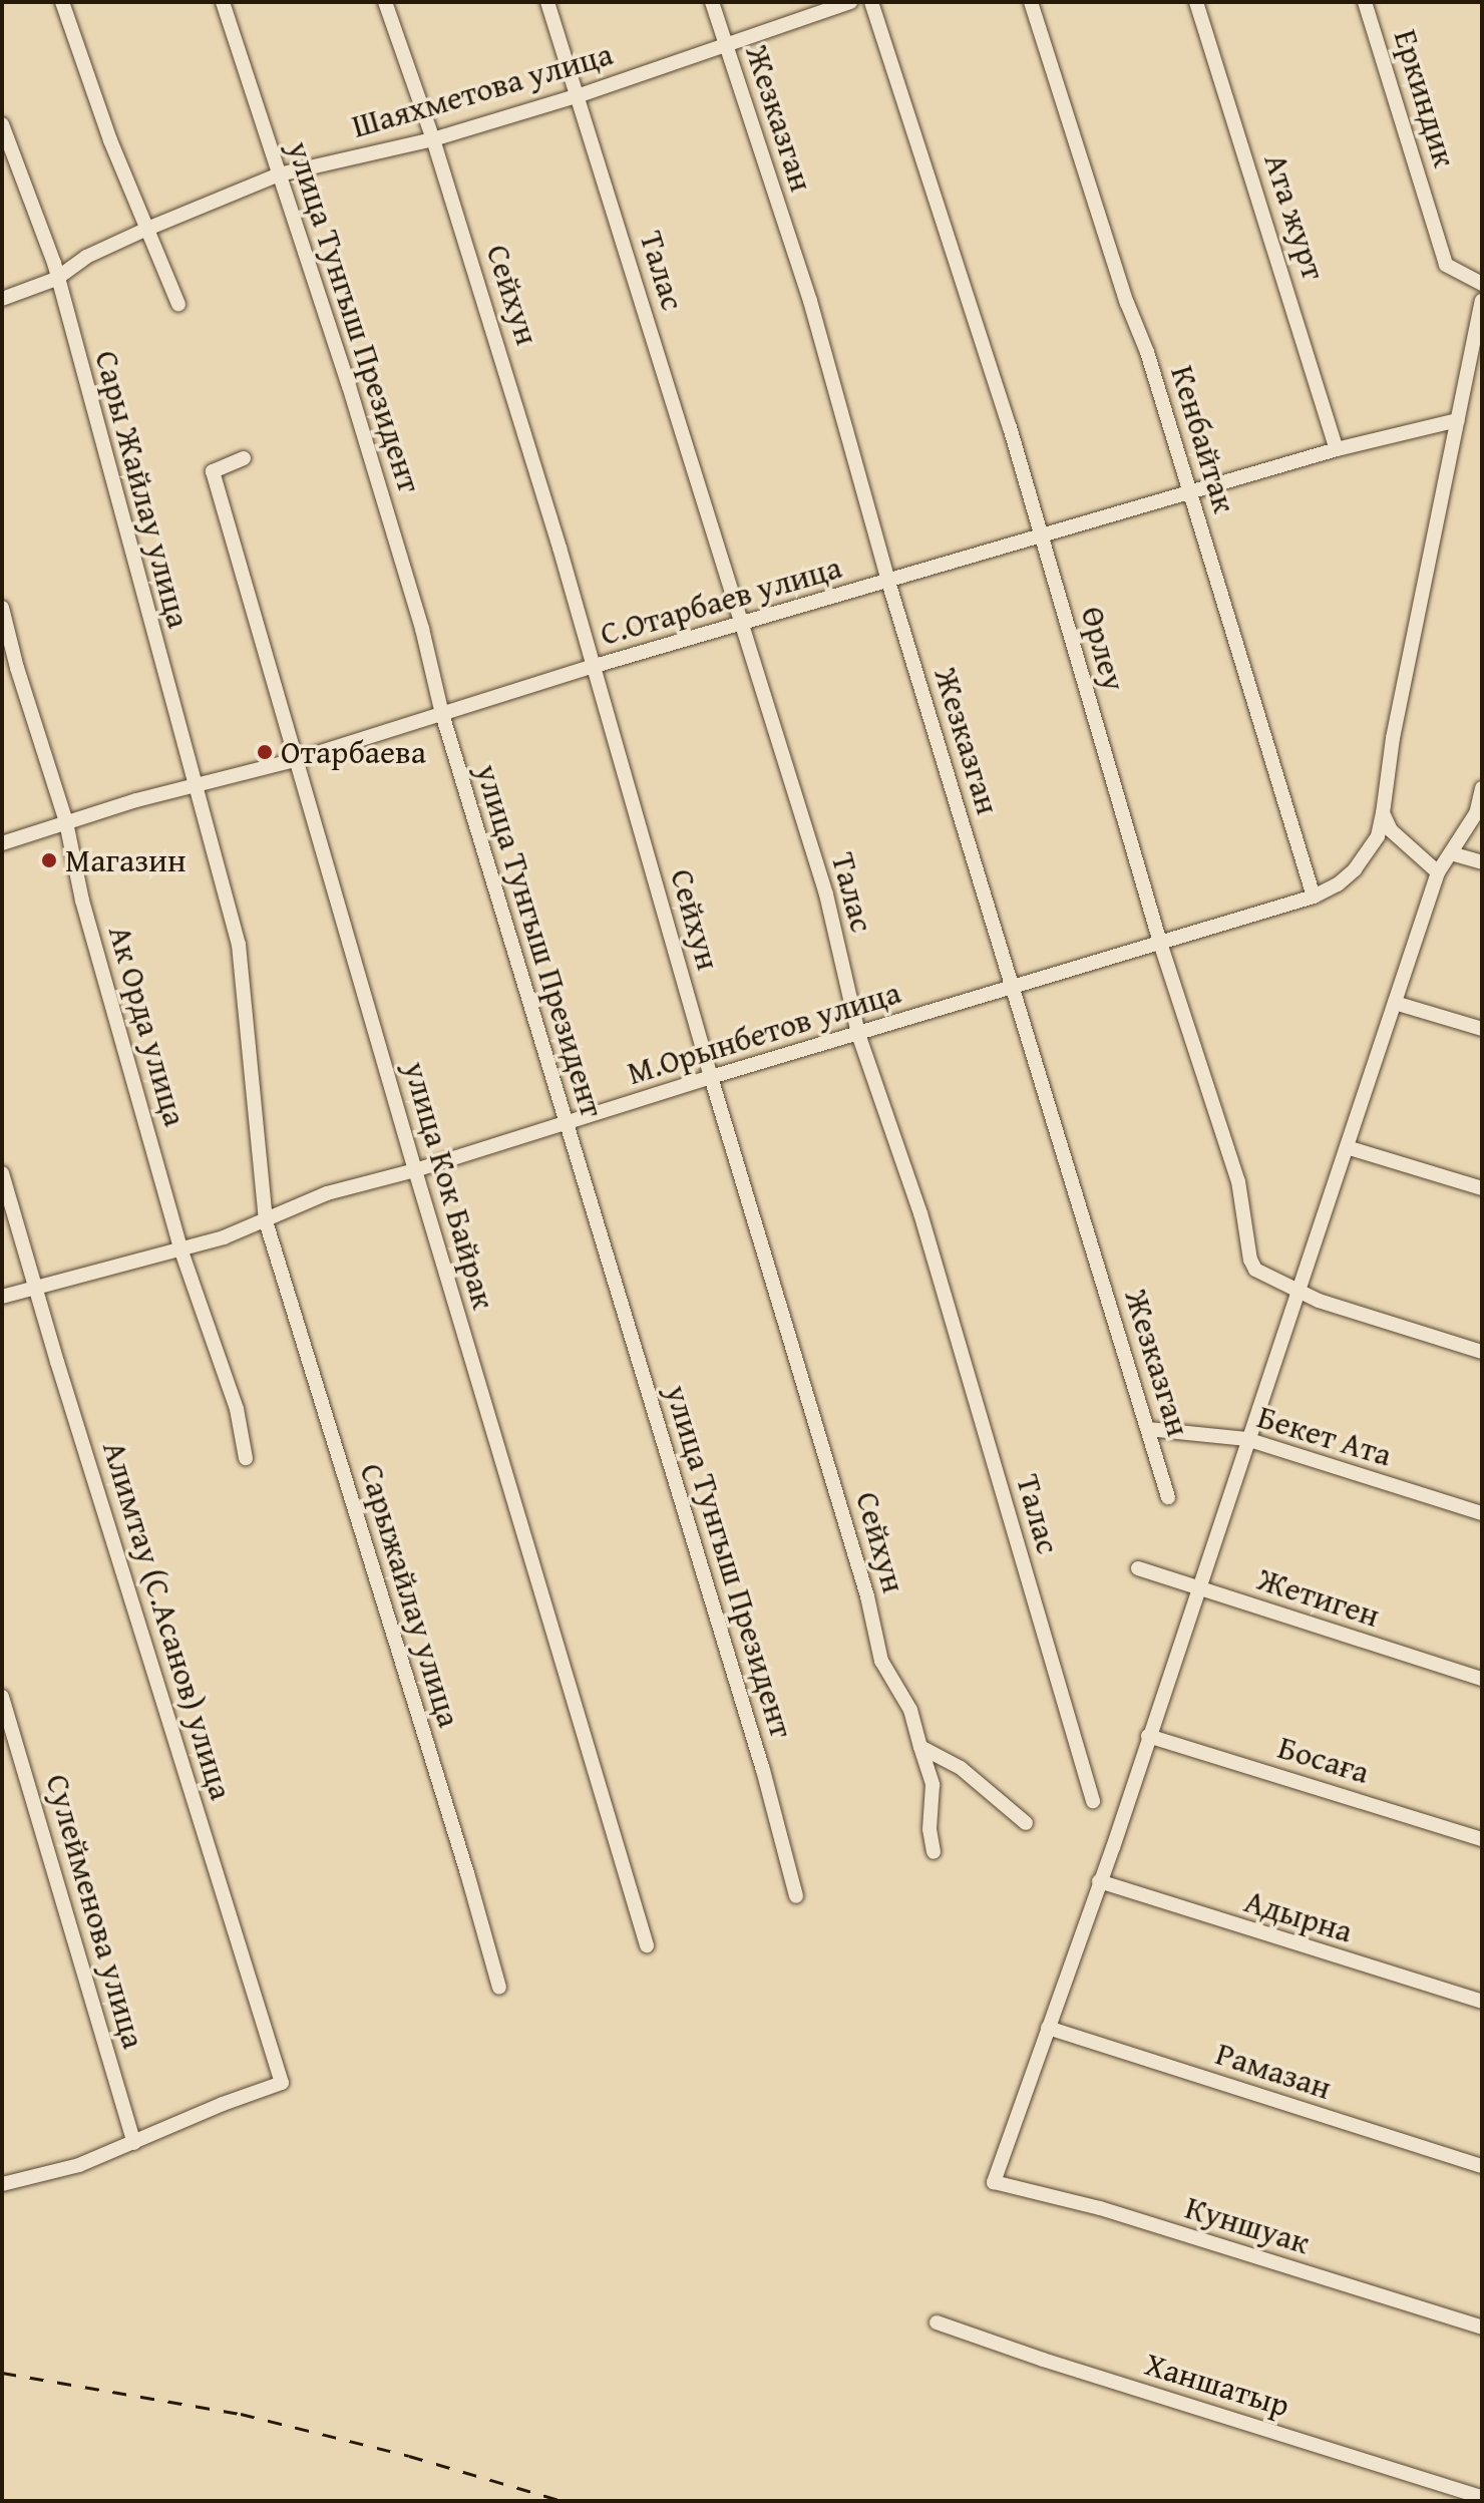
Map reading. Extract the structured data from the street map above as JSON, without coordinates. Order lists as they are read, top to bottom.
{
  "streets": {
    "street": [
      "Шаяхметова улица",
      "Еркиндик",
      "Жезказган",
      "Ата журт",
      "Талас",
      "Сейхун",
      "улица Тунгыш Президент",
      "Кенбайтак",
      "Сары Жайлау улица",
      "С.Отарбаев улица",
      "Өрлеу",
      "Ак Орда улица",
      "М.Орынбетов улица",
      "улица Кок Байрак",
      "Бекет Ата",
      "Сарыжайлау улица",
      "Жетиген",
      "Алимтау (С.Асанов) улица",
      "Босаға",
      "Сулейменова улица",
      "Адырна",
      "Рамазан",
      "Куншуак",
      "Ханшатыр"
    ]
  },
  "crossings": [
    ["Шаяхметова улица", "Жезказган"],
    ["Шаяхметова улица", "Талас"],
    ["Шаяхметова улица", "Сейхун"],
    ["Шаяхметова улица", "улица Тунгыш Президент"],
    ["Шаяхметова улица", "Сары Жайлау улица"],
    ["Жезказган", "С.Отарбаев улица"],
    ["Жезказган", "М.Орынбетов улица"],
    ["Жезказган", "Бекет Ата"],
    ["Ата журт", "С.Отарбаев улица"],
    ["Талас", "С.Отарбаев улица"],
    ["Талас", "М.Орынбетов улица"],
    ["Сейхун", "С.Отарбаев улица"],
    ["Сейхун", "М.Орынбетов улица"],
    ["улица Тунгыш Президент", "С.Отарбаев улица"],
    ["улица Тунгыш Президент", "М.Орынбетов улица"],
    ["Кенбайтак", "С.Отарбаев улица"],
    ["Кенбайтак", "М.Орынбетов улица"],
    ["Сары Жайлау улица", "С.Отарбаев улица"],
    ["Сары Жайлау улица", "Сарыжайлау улица"],
    ["С.Отарбаев улица", "Өрлеу"],
    ["С.Отарбаев улица", "Ак Орда улица"],
    ["С.Отарбаев улица", "М.Орынбетов улица"],
    ["С.Отарбаев улица", "улица Кок Байрак"],
    ["Өрлеу", "М.Орынбетов улица"],
    ["Ак Орда улица", "М.Орынбетов улица"],
    ["М.Орынбетов улица", "улица Кок Байрак"],
    ["М.Орынбетов улица", "Сарыжайлау улица"],
    ["М.Орынбетов улица", "Алимтау (С.Асанов) улица"],
    ["Алимтау (С.Асанов) улица", "Сулейменова улица"],
    ["Рамазан", "Куншуак"]
  ],
  "places": ["Отарбаева", "Магазин"]
}
